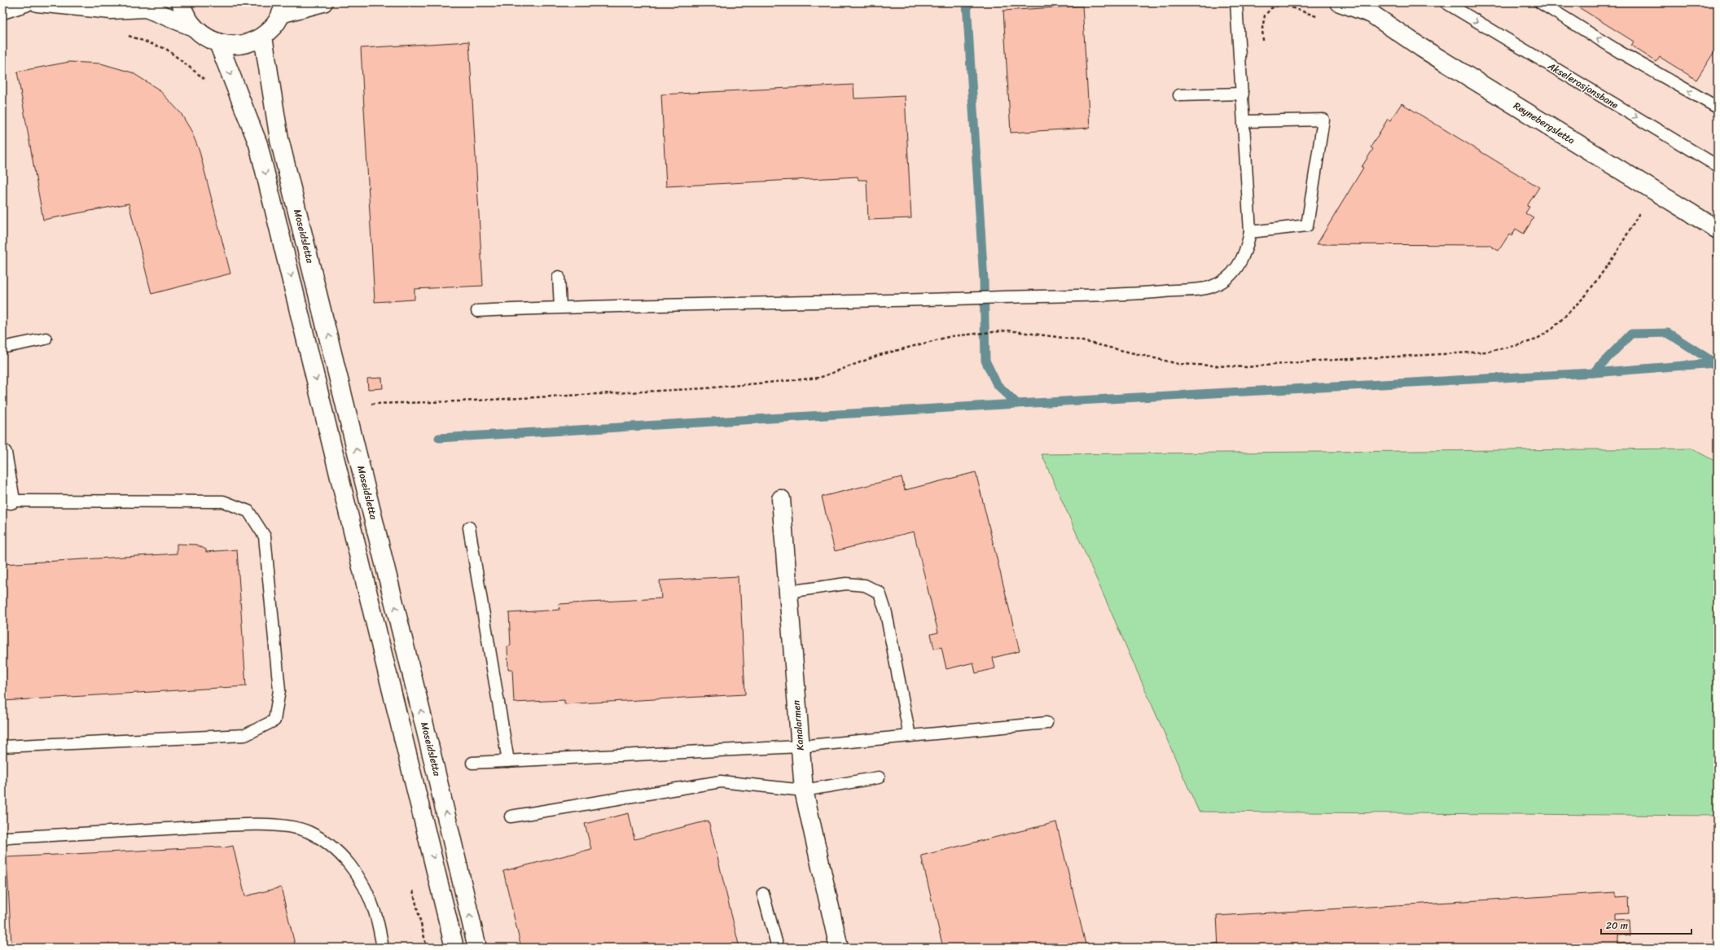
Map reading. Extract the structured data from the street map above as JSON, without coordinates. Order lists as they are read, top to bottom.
{
  "streets": {
    "street": ["Røynebergsletta", "Moseidsletta", "Kanalarmen"],
    "lane": ["Akselerasjonsbane"]
  },
  "scale_bar": "20 m"
}
